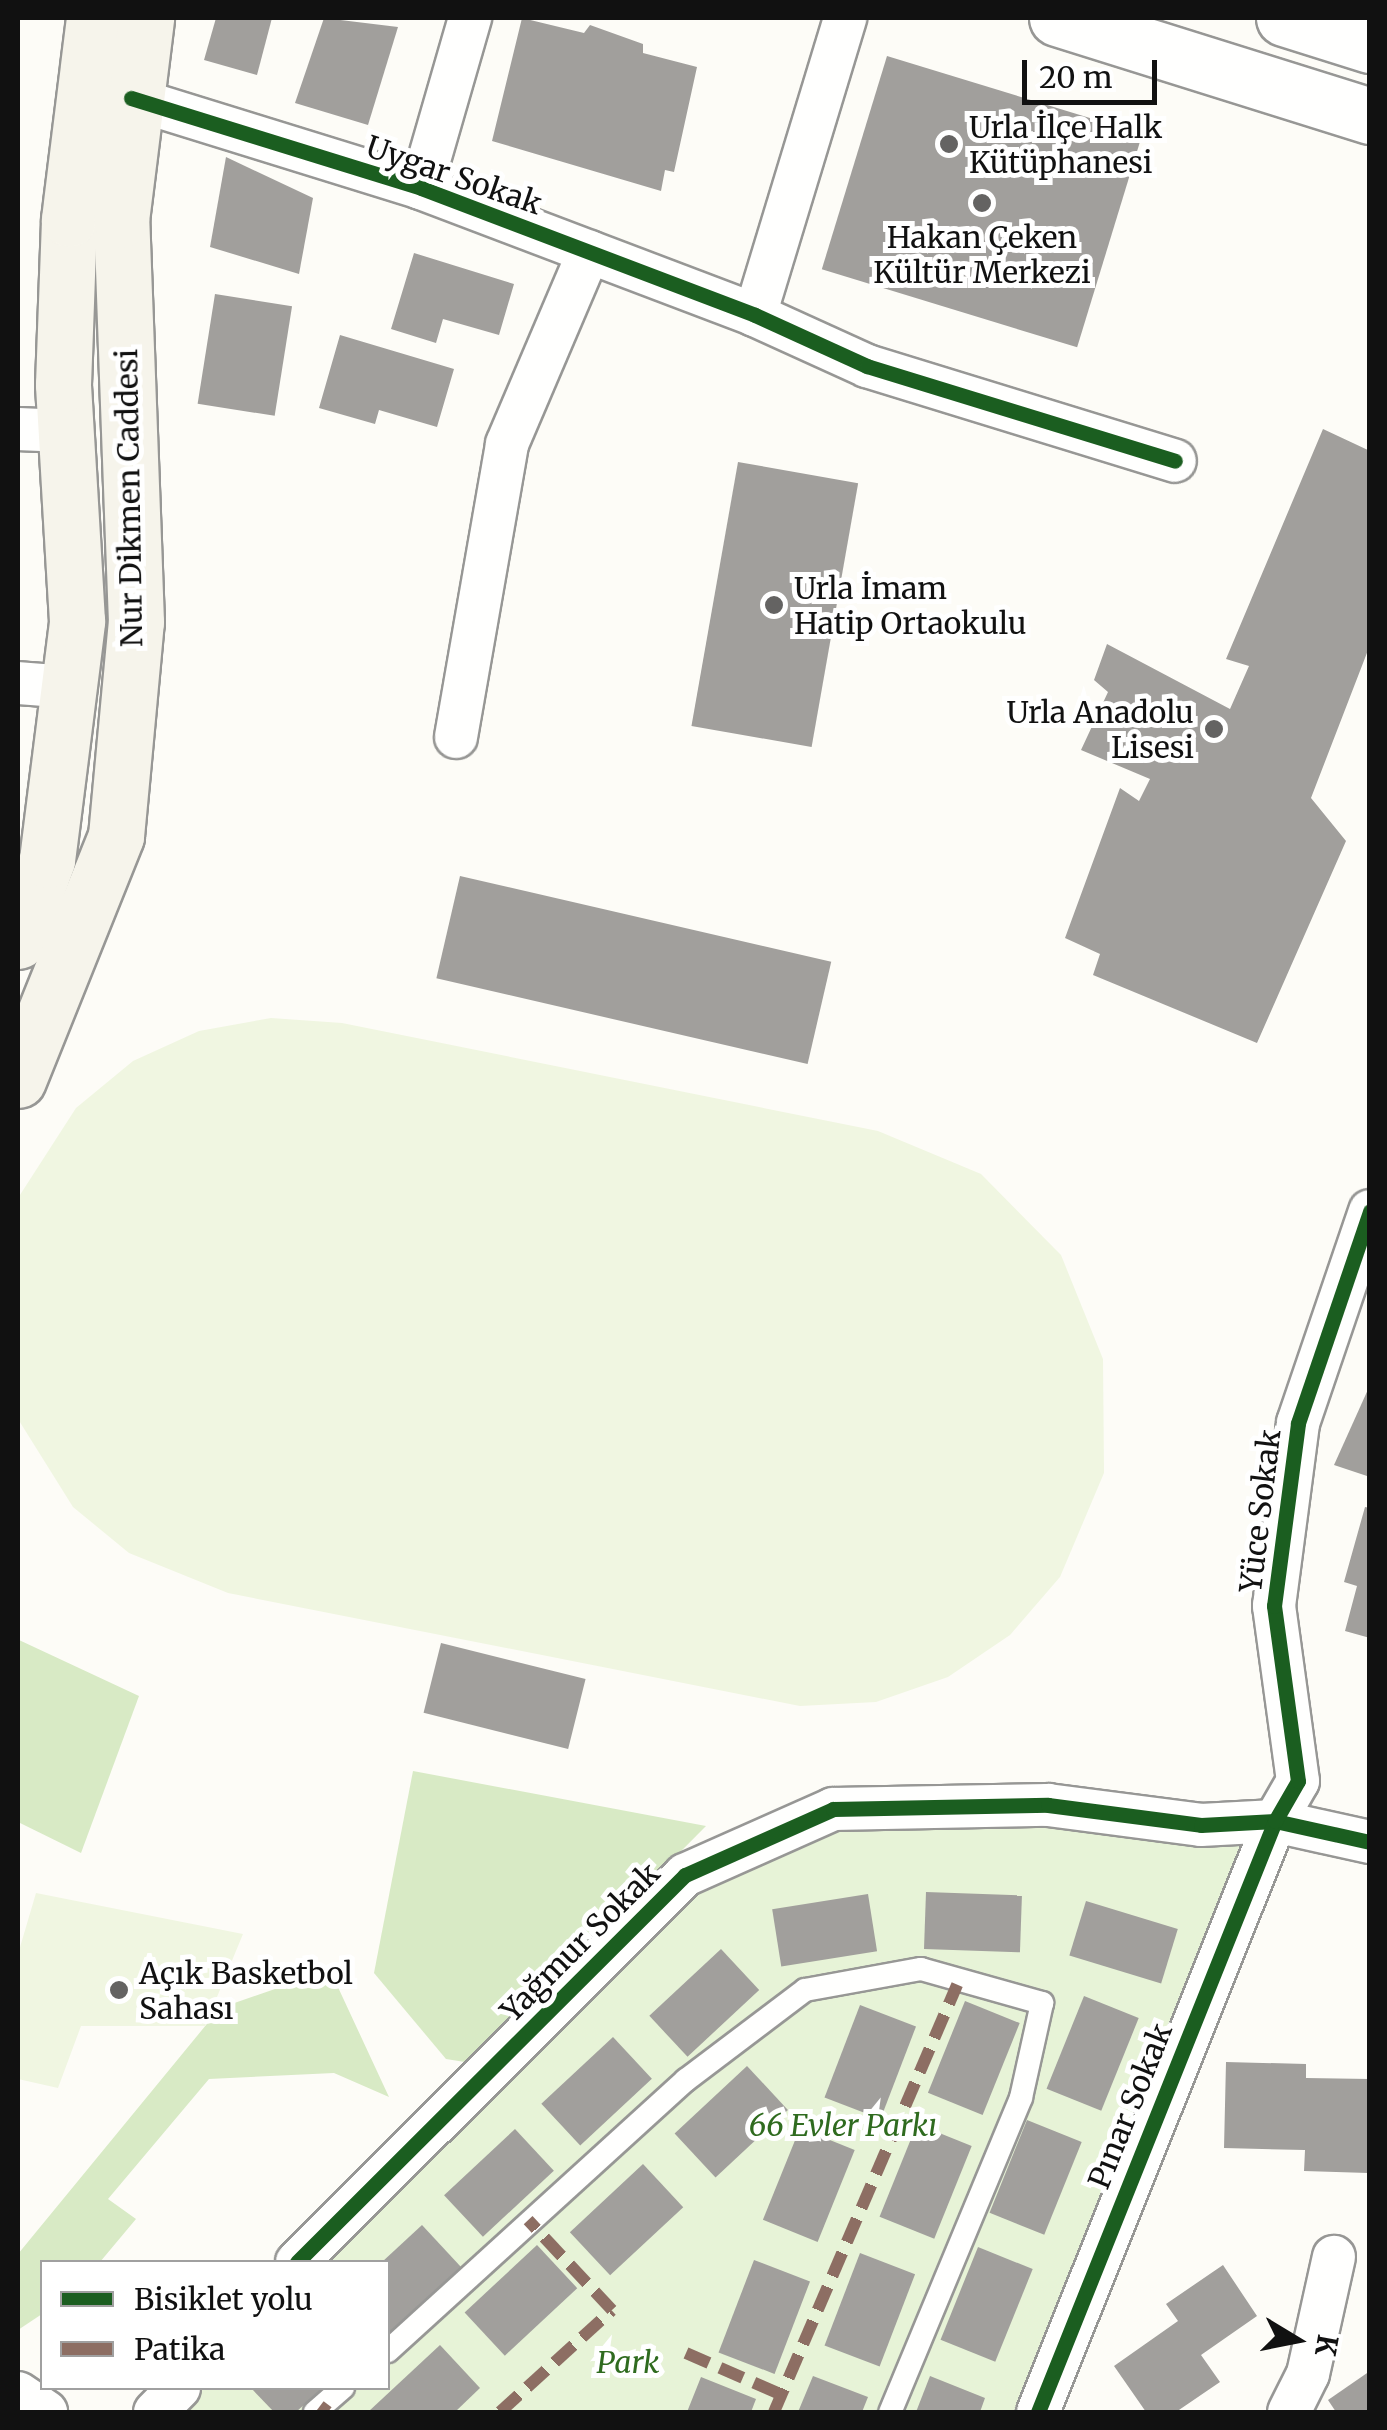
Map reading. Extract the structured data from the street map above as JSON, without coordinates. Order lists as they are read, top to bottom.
{
  "streets": {
    "main road": ["Nur Dikmen Caddesi"],
    "street": [
      "Uygar Sokak",
      "Yüce Sokak",
      "Yağmur Sokak",
      "Pınar Sokak"
    ]
  },
  "crossings": [
    ["Uygar Sokak", "Nur Dikmen Caddesi"],
    ["Yüce Sokak", "Yağmur Sokak"],
    ["Yüce Sokak", "Pınar Sokak"],
    ["Yağmur Sokak", "Pınar Sokak"]
  ],
  "parks": ["66 Evler Parkı", "Park"],
  "places": [
    "Urla İlçe Halk Kütüphanesi",
    "Hakan Çeken Kültür Merkezi",
    "Urla İmam Hatip Ortaokulu",
    "Urla Anadolu Lisesi",
    "Açık Basketbol Sahası"
  ],
  "legend": ["Bisiklet yolu", "Patika"],
  "scale_bar": "20 m",
  "north": "right"
}
